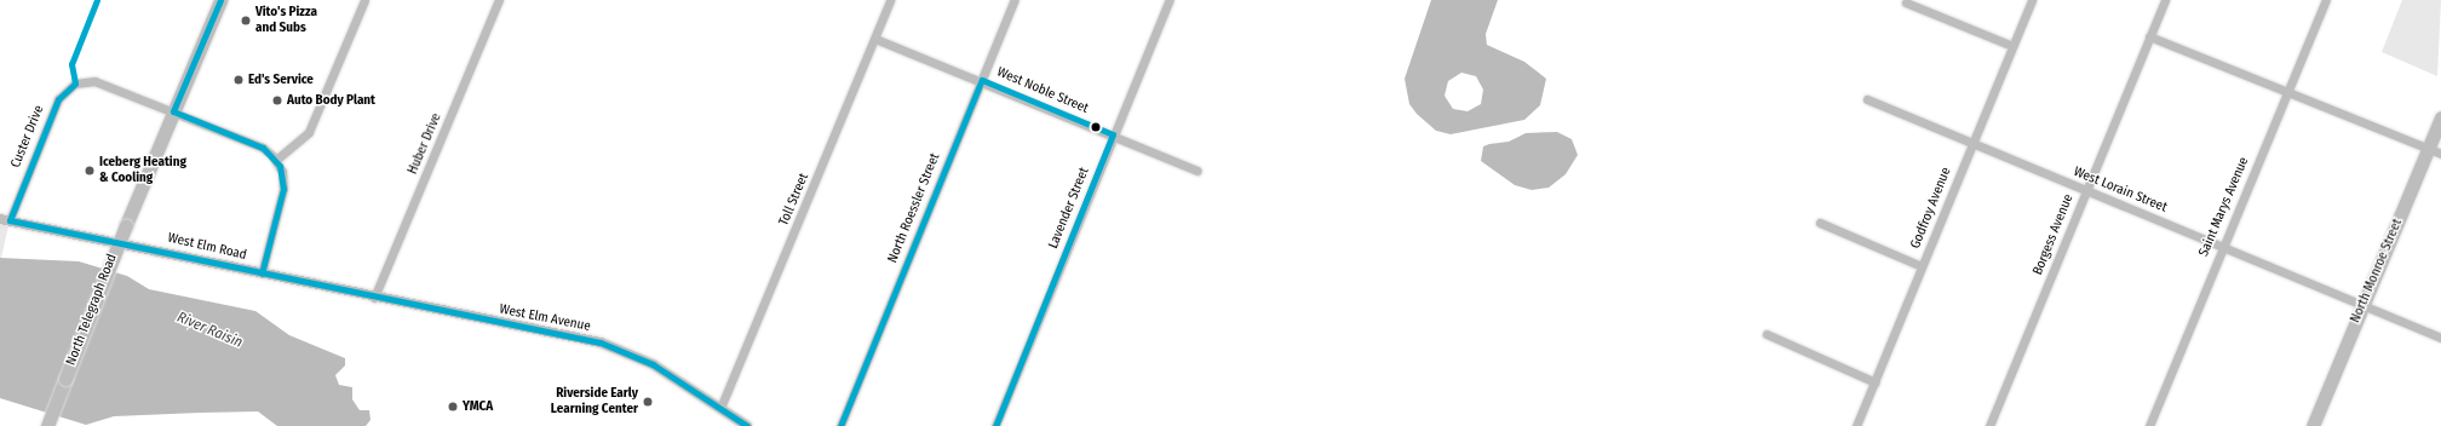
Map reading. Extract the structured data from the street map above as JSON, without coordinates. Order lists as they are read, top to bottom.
{
  "streets": {
    "main road": ["North Monroe Street", "North Telegraph Road"],
    "street": [
      "West Noble Street",
      "Custer Drive",
      "Huber Drive",
      "West Lorain Street",
      "Toll Street",
      "Saint Marys Avenue",
      "North Roessler Street",
      "Lavender Street",
      "Godfroy Avenue",
      "Borgess Avenue",
      "West Elm Road",
      "West Elm Avenue"
    ]
  },
  "crossings": [
    ["West Noble Street", "Toll Street"],
    ["West Noble Street", "North Roessler Street"],
    ["West Noble Street", "Lavender Street"],
    ["Custer Drive", "West Elm Road"],
    ["Custer Drive", "North Telegraph Road"],
    ["Huber Drive", "West Elm Road"],
    ["Huber Drive", "West Elm Avenue"],
    ["West Lorain Street", "Saint Marys Avenue"],
    ["West Lorain Street", "Godfroy Avenue"],
    ["West Lorain Street", "Borgess Avenue"],
    ["West Lorain Street", "North Monroe Street"],
    ["Toll Street", "West Elm Avenue"],
    ["West Elm Road", "West Elm Avenue"]
  ],
  "water": ["River Raisin"],
  "places": [
    "Vito's Pizza and Subs",
    "Ed's Service",
    "Auto Body Plant",
    "Iceberg Heating & Cooling",
    "Riverside Early Learning Center",
    "YMCA"
  ]
}
